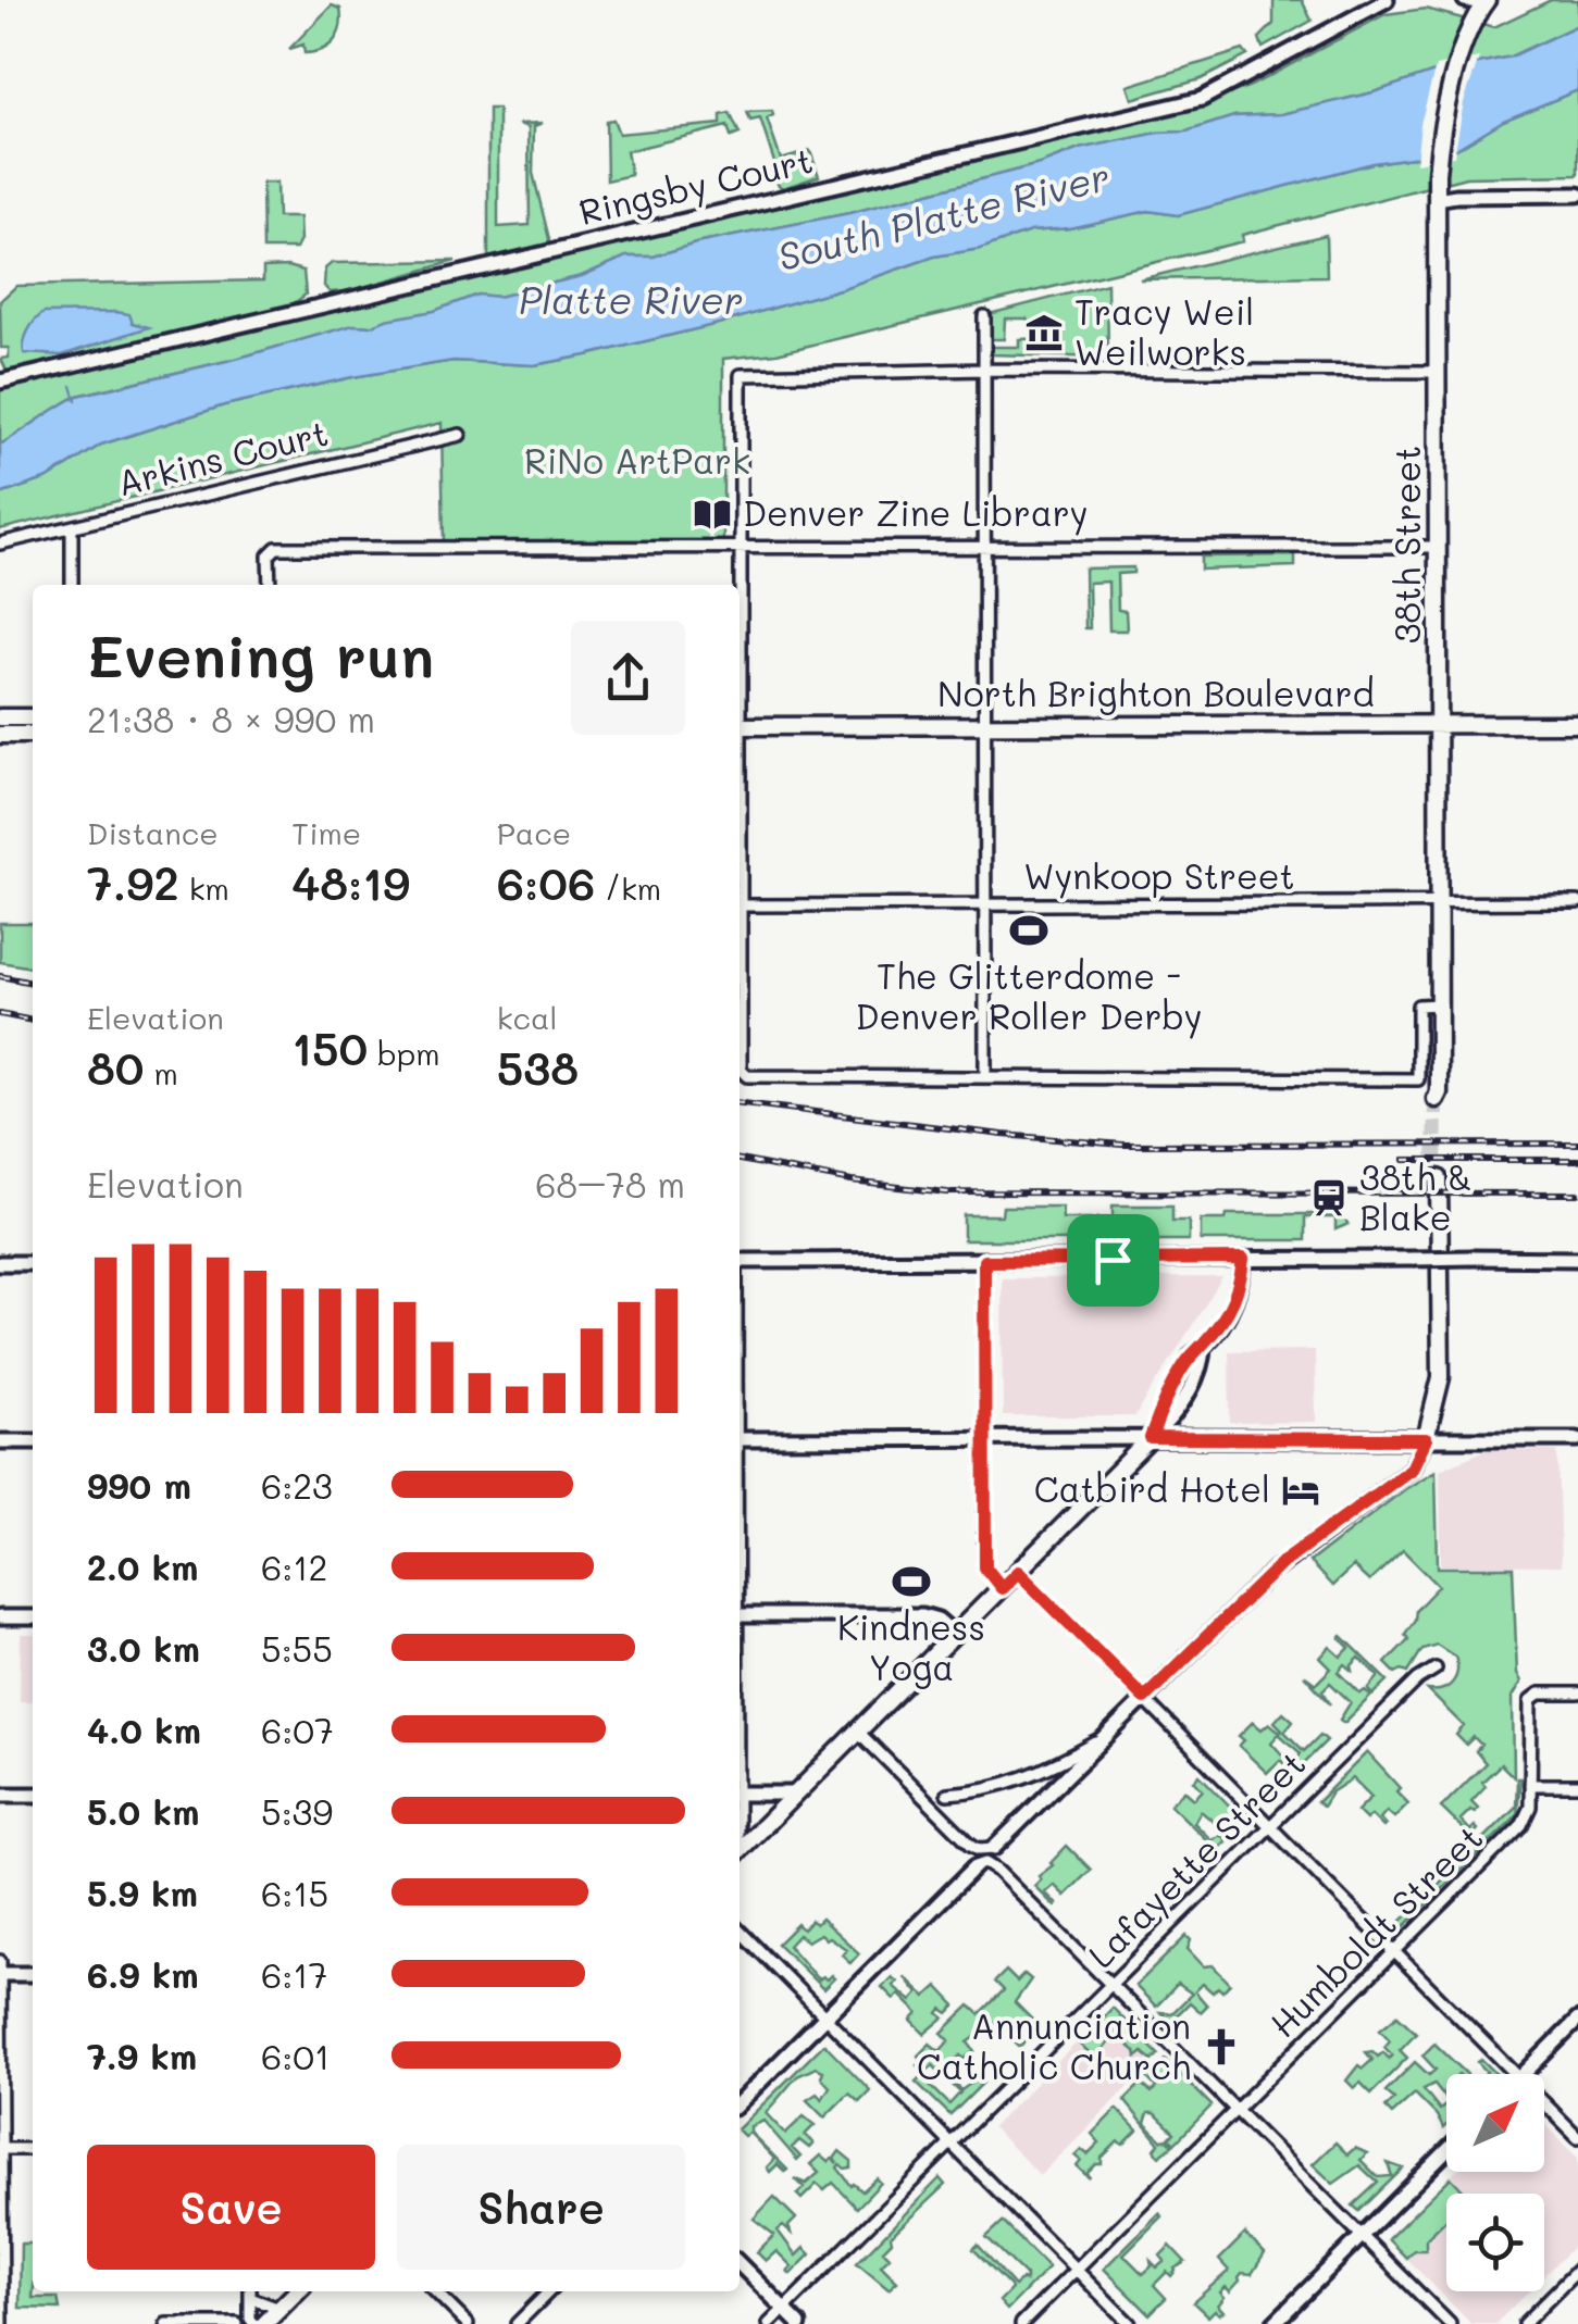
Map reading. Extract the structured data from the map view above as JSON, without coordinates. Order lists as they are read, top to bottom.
{
  "streets": {
    "main road": ["38th Street", "North Brighton Boulevard"],
    "street": [
      "Ringsby Court",
      "Arkins Court",
      "Wynkoop Street",
      "Lafayette Street",
      "Humboldt Street"
    ]
  },
  "crossings": [
    ["38th Street", "North Brighton Boulevard"],
    ["38th Street", "Wynkoop Street"]
  ],
  "water": ["South Platte River", "Platte River"],
  "parks": ["RiNo ArtPark"],
  "places": {
    "museum": ["Tracy Weil Weilworks"],
    "library": ["Denver Zine Library"],
    "sports": ["The Glitterdome - Denver Roller Derby", "Kindness Yoga"],
    "station": ["38th & Blake"],
    "hotel": ["Catbird Hotel"],
    "church": ["Annunciation Catholic Church"]
  },
  "north": "top right",
  "page": {
    "heading": ["Evening run", "21:38 · 8 × 990 m"],
    "stats": [
      ["Distance", "7.92 km"],
      ["Time", "48:19"],
      ["Pace", "6:06 /km"],
      ["Elevation", "80 m"],
      ["150 bpm"],
      ["kcal", "538"]
    ],
    "chart": ["Elevation", "68–78 m"],
    "list": [
      {
        "name": "990 m",
        "note": "6:23"
      },
      {
        "name": "2.0 km",
        "note": "6:12"
      },
      {
        "name": "3.0 km",
        "note": "5:55"
      },
      {
        "name": "4.0 km",
        "note": "6:07"
      },
      {
        "name": "5.0 km",
        "note": "5:39"
      },
      {
        "name": "5.9 km",
        "note": "6:15"
      },
      {
        "name": "6.9 km",
        "note": "6:17"
      },
      {
        "name": "7.9 km",
        "note": "6:01"
      }
    ],
    "buttons": ["Save", "Share"]
  }
}
